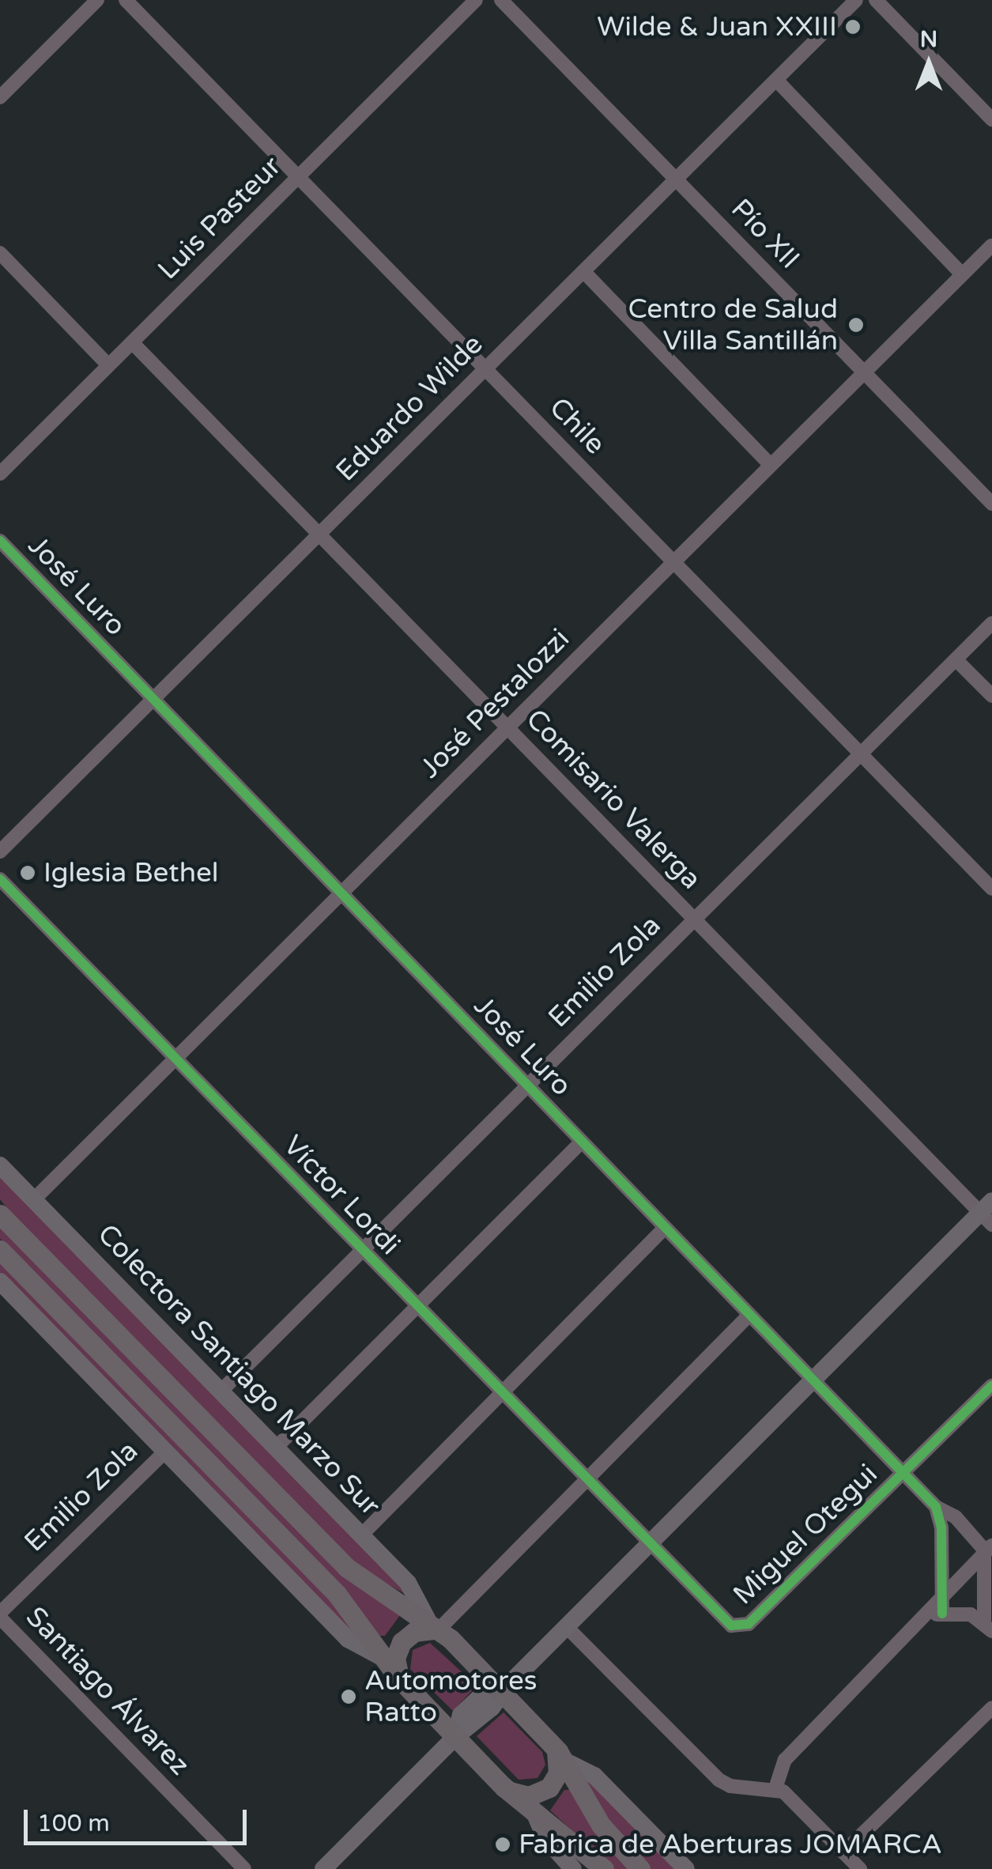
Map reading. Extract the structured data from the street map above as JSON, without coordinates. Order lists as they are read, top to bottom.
{
  "streets": {
    "street": [
      "Luis Pasteur",
      "Pío XII",
      "Eduardo Wilde",
      "Chile",
      "José Luro",
      "José Pestalozzi",
      "Comisario Valerga",
      "Emilio Zola",
      "Víctor Lordi",
      "Colectora Santiago Marzo Sur",
      "Miguel Otegui",
      "Santiago Álvarez"
    ]
  },
  "crossings": [
    ["Luis Pasteur", "Chile"],
    ["Luis Pasteur", "Comisario Valerga"],
    ["Pío XII", "Eduardo Wilde"],
    ["Pío XII", "José Pestalozzi"],
    ["Eduardo Wilde", "Chile"],
    ["Eduardo Wilde", "José Luro"],
    ["Eduardo Wilde", "Comisario Valerga"],
    ["Chile", "José Pestalozzi"],
    ["Chile", "Emilio Zola"],
    ["José Luro", "José Pestalozzi"],
    ["José Luro", "Emilio Zola"],
    ["José Luro", "Miguel Otegui"],
    ["José Pestalozzi", "Comisario Valerga"],
    ["José Pestalozzi", "Víctor Lordi"],
    ["José Pestalozzi", "Colectora Santiago Marzo Sur"],
    ["Comisario Valerga", "Emilio Zola"],
    ["Emilio Zola", "Víctor Lordi"],
    ["Emilio Zola", "Colectora Santiago Marzo Sur"],
    ["Emilio Zola", "Santiago Álvarez"],
    ["Víctor Lordi", "Miguel Otegui"]
  ],
  "places": [
    "Wilde & Juan XXIII",
    "Centro de Salud Villa Santillán",
    "Iglesia Bethel",
    "Automotores Ratto",
    "Fabrica de Aberturas JOMARCA"
  ],
  "scale_bar": "100 m",
  "north": "top"
}
